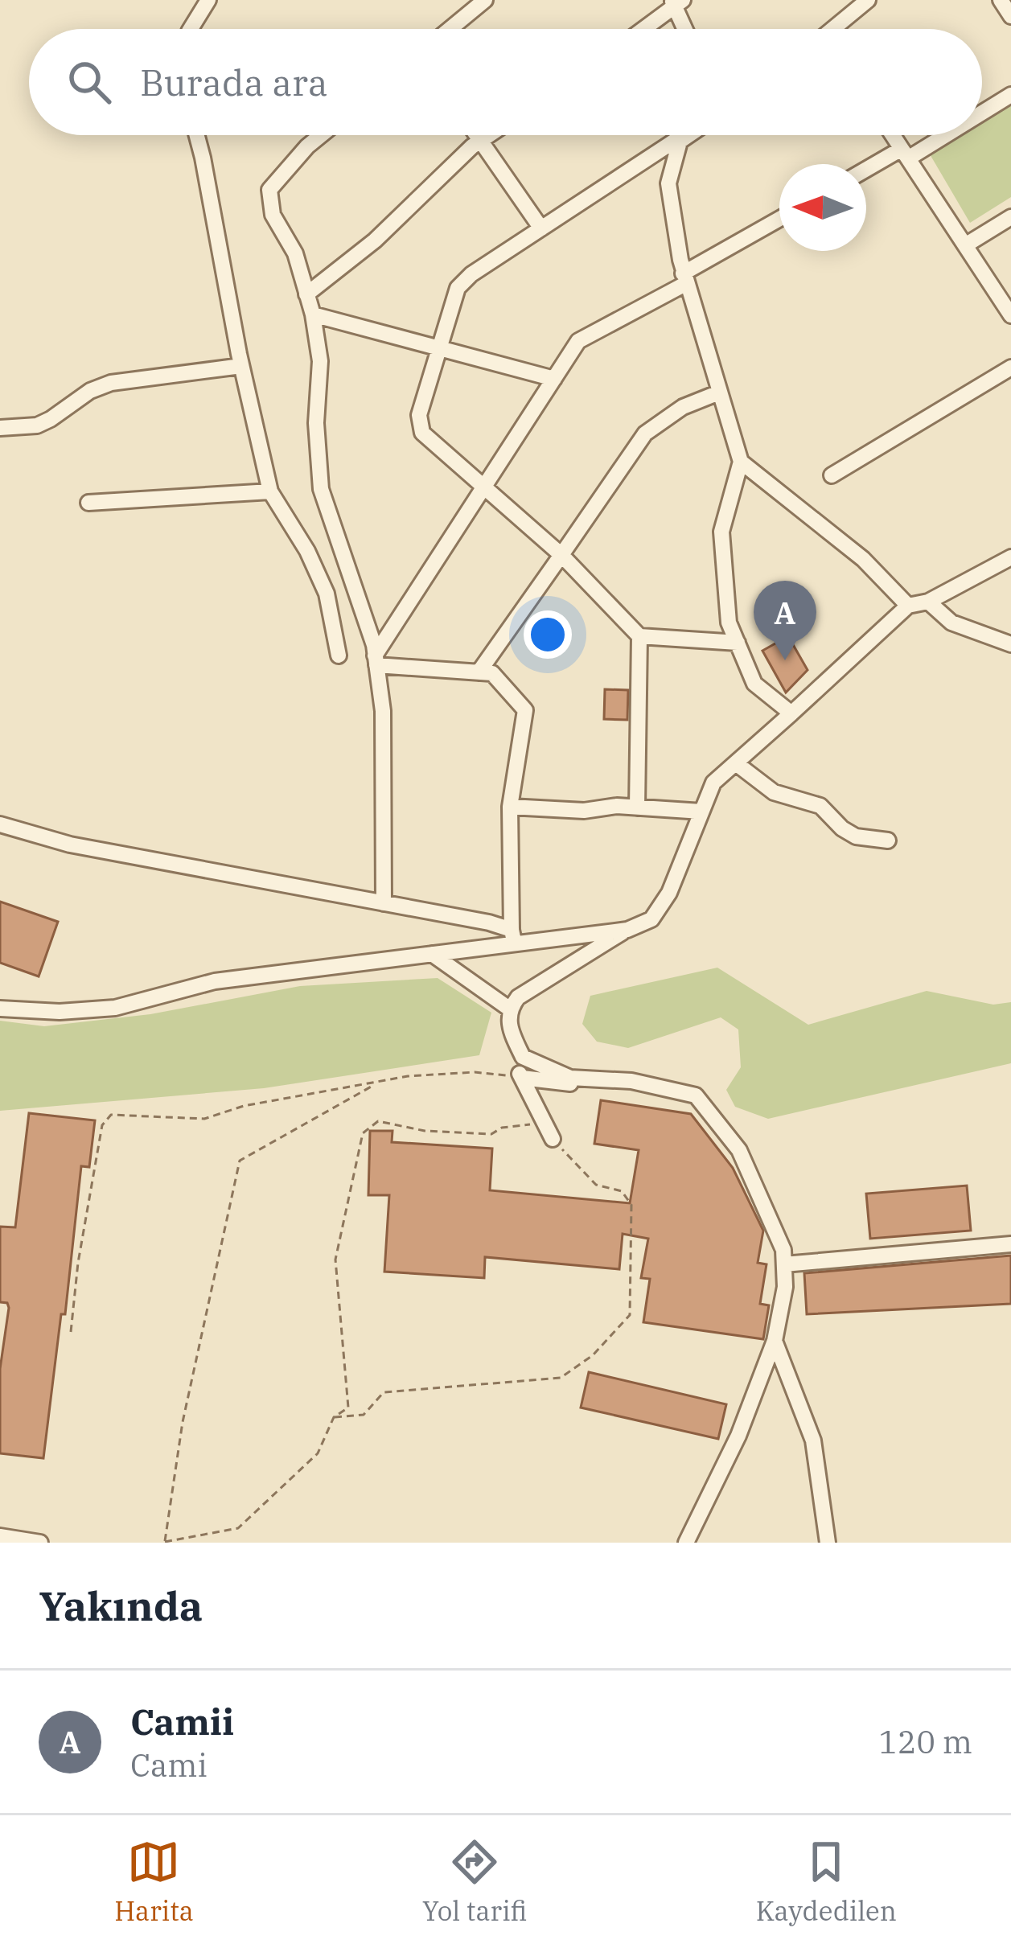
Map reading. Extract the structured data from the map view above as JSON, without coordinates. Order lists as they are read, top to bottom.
{
  "north": "left",
  "page": {
    "search": "Burada ara",
    "pins": "A",
    "heading": "Yakında",
    "list": [
      {
        "mark": "A",
        "name": "Camii",
        "note": "Cami",
        "value": "120 m"
      }
    ],
    "nav": ["Harita", "Yol tarifi", "Kaydedilen"]
  }
}
